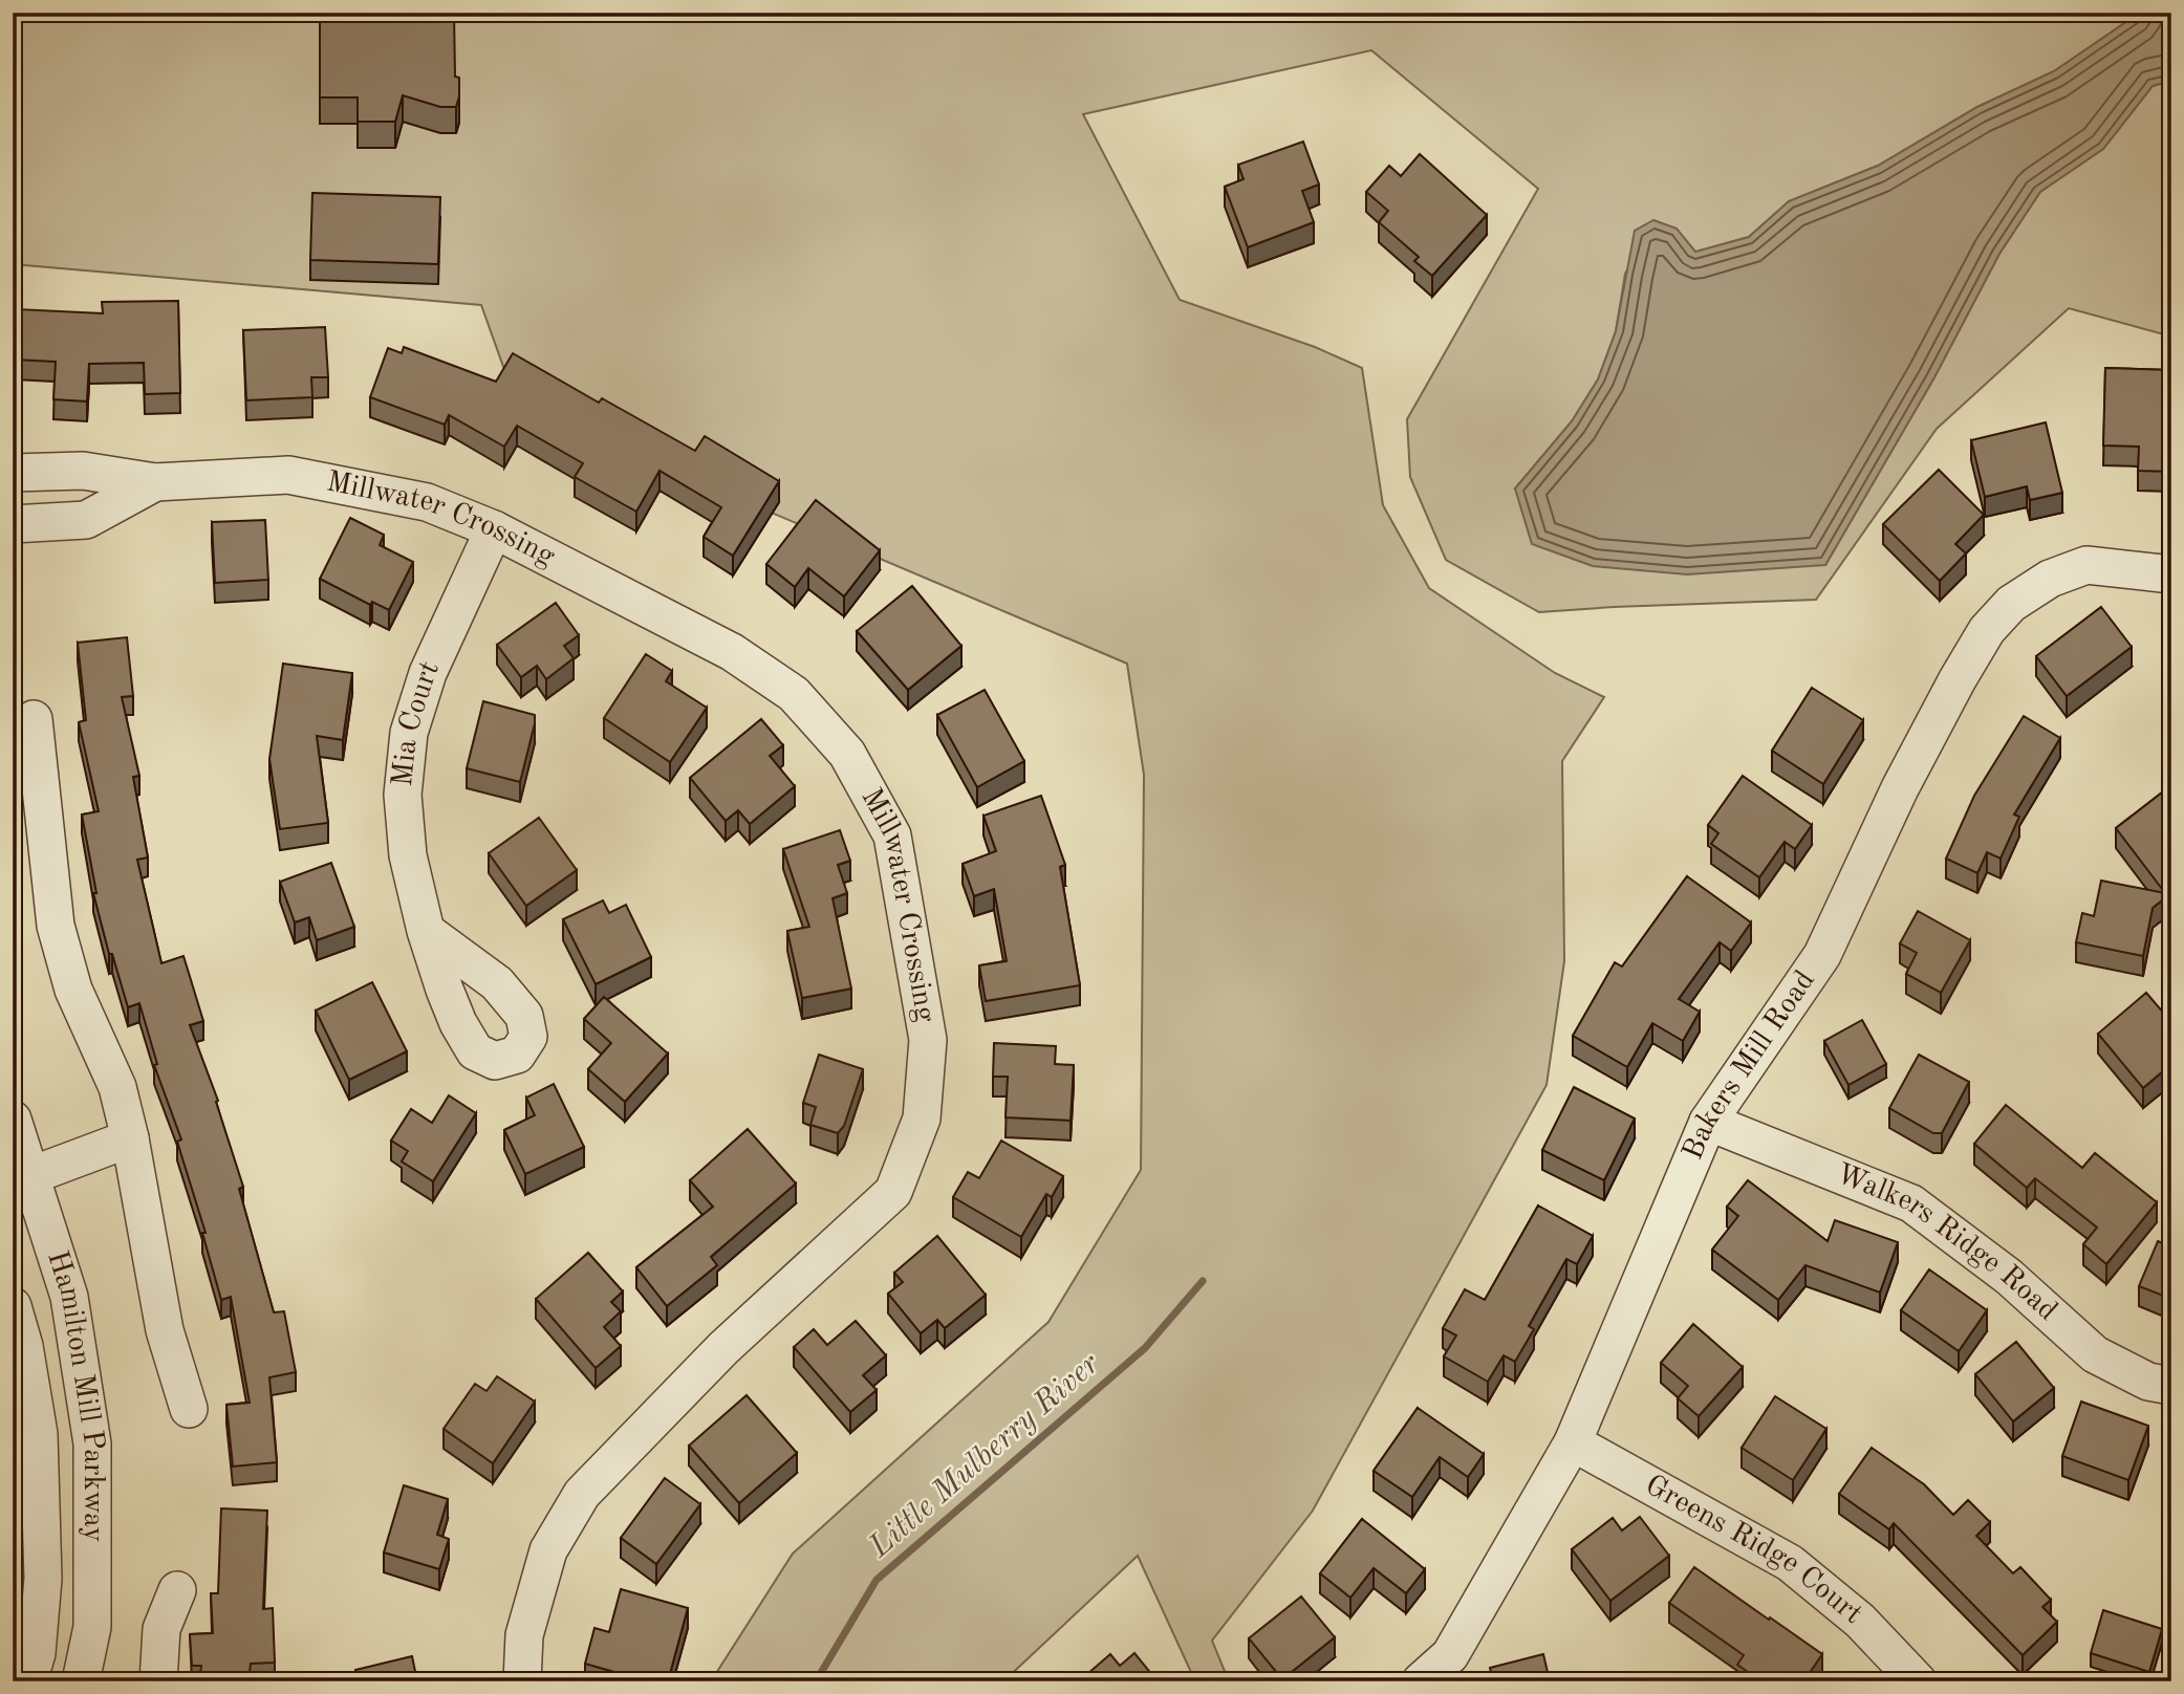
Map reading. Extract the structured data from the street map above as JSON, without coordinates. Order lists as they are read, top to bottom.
{
  "streets": {
    "street": [
      "Millwater Crossing",
      "Mia Court",
      "Bakers Mill Road",
      "Walkers Ridge Road",
      "Hamilton Mill Parkway",
      "Greens Ridge Court"
    ]
  },
  "crossings": [
    ["Millwater Crossing", "Mia Court"],
    ["Bakers Mill Road", "Walkers Ridge Road"],
    ["Bakers Mill Road", "Greens Ridge Court"]
  ],
  "water": ["Little Mulberry River"]
}
